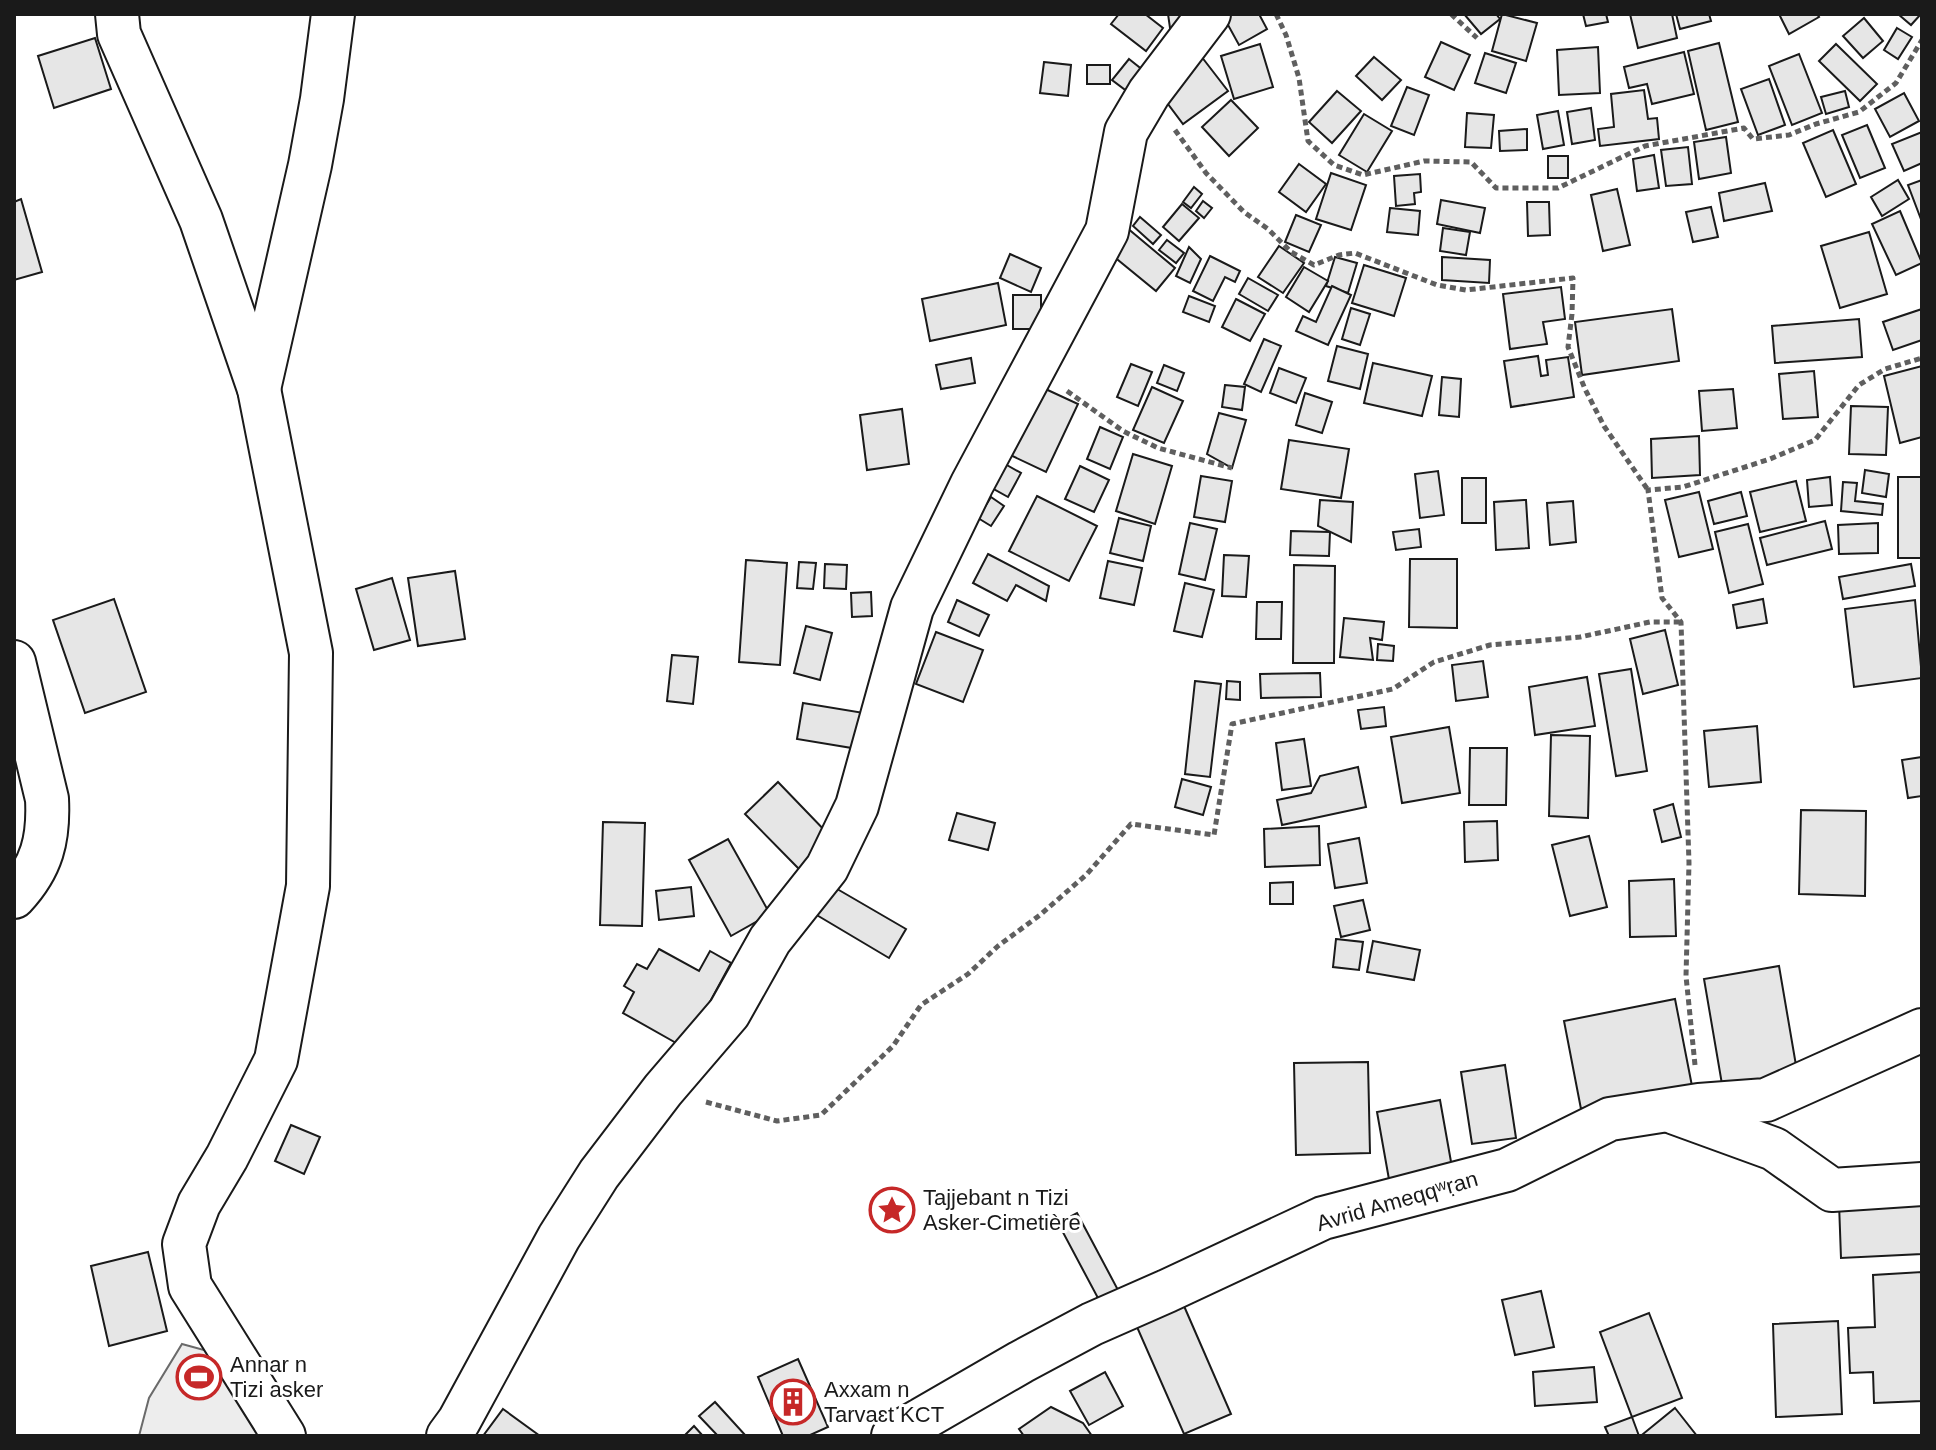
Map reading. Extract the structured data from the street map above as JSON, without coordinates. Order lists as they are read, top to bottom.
{
  "streets": {
    "street": ["Avrid Ameqqʷṛan"]
  },
  "places": {
    "place": ["Tajjebant n Tizi Asker-Cimetière"],
    "sports": ["Annar n Tizi asker"],
    "building": ["Axxam n Tarvaɛt KCT"]
  }
}
